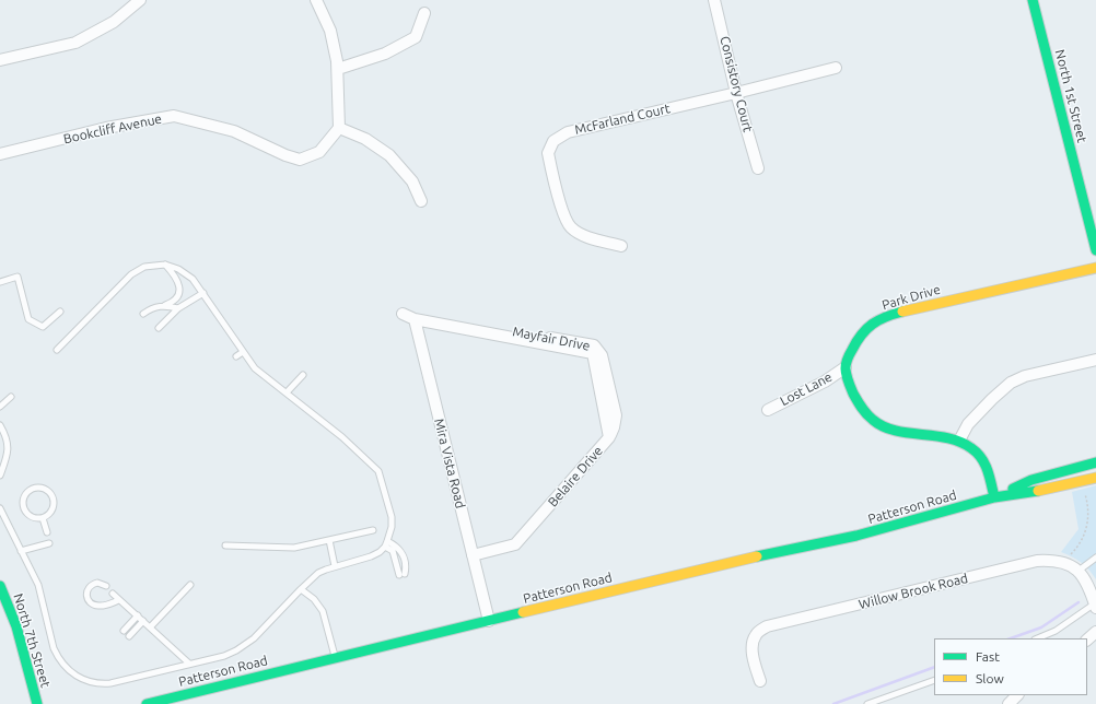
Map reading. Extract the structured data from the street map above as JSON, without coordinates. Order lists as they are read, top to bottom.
{
  "streets": {
    "main road": [
      "North 1st Street",
      "Park Drive",
      "Patterson Road",
      "North 7th Street"
    ],
    "street": [
      "Consistory Court",
      "McFarland Court",
      "Bookcliff Avenue",
      "Lost Lane",
      "Mira Vista Road",
      "Belaire Drive",
      "Willow Brook Road"
    ]
  },
  "crossings": [
    ["Consistory Court", "McFarland Court"],
    ["Park Drive", "Lost Lane"],
    ["Mira Vista Road", "Belaire Drive"],
    ["Mira Vista Road", "Patterson Road"]
  ],
  "legend": ["Fast", "Slow"]
}
